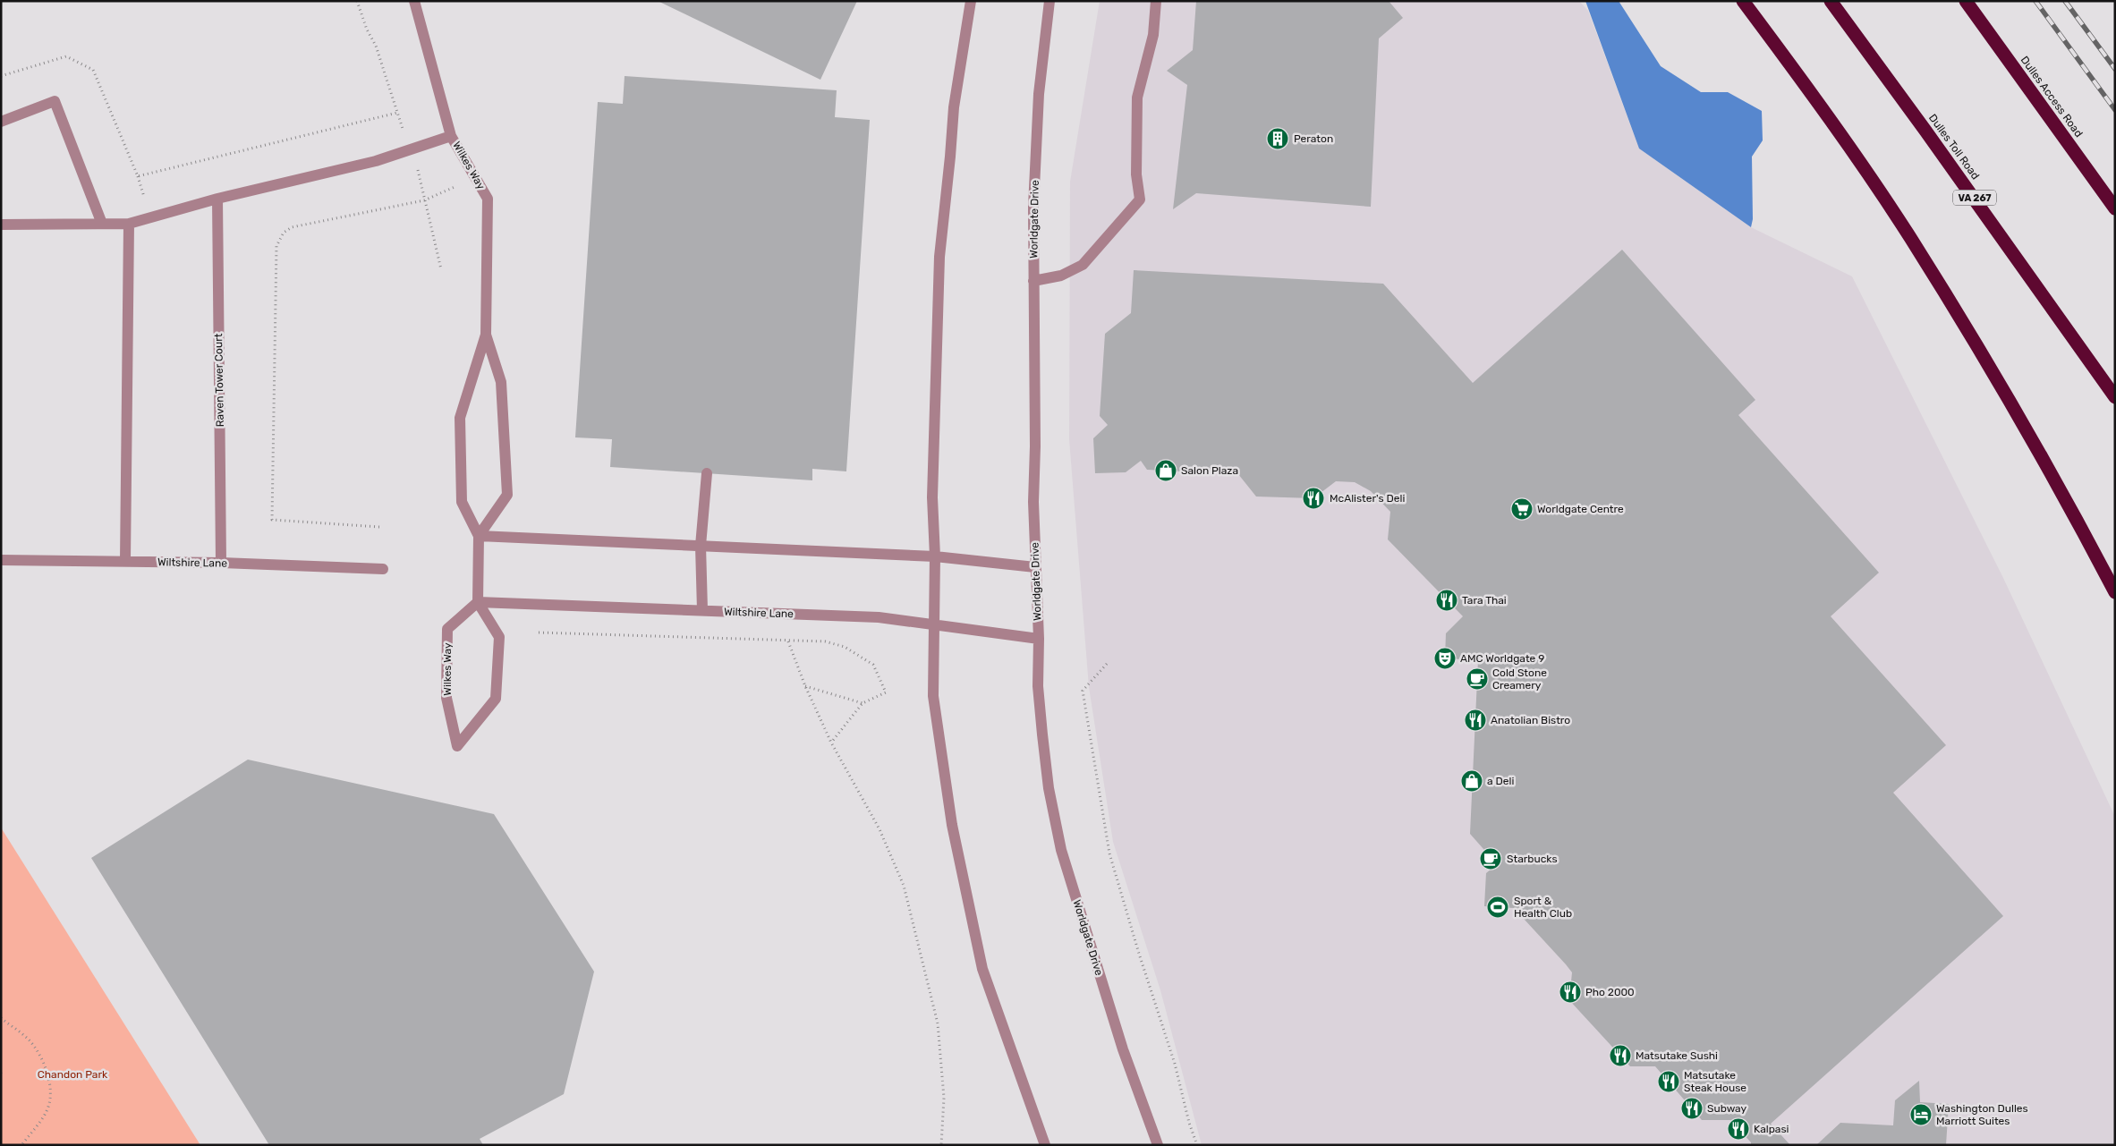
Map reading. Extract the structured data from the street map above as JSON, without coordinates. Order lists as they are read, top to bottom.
{
  "streets": {
    "highway": ["Dulles Access Road", "Dulles Toll Road", "VA 267"],
    "street": [
      "Wilkes Way",
      "Worldgate Drive",
      "Raven Tower Court",
      "Wiltshire Lane"
    ]
  },
  "crossings": [
    ["Wilkes Way", "Wiltshire Lane"],
    ["Worldgate Drive", "Wiltshire Lane"],
    ["Raven Tower Court", "Wiltshire Lane"]
  ],
  "parks": ["Chandon Park"],
  "places": {
    "building": ["Peraton"],
    "shop": ["Salon Plaza", "a Deli"],
    "restaurant": [
      "McAlister's Deli",
      "Tara Thai",
      "Anatolian Bistro",
      "Pho 2000",
      "Matsutake Sushi",
      "Matsutake Steak House",
      "Subway",
      "Kalpasi"
    ],
    "supermarket": ["Worldgate Centre"],
    "theatre": ["AMC Worldgate 9"],
    "cafe": ["Cold Stone Creamery", "Starbucks"],
    "sports": ["Sport & Health Club"],
    "hotel": ["Washington Dulles Marriott Suites"]
  }
}
